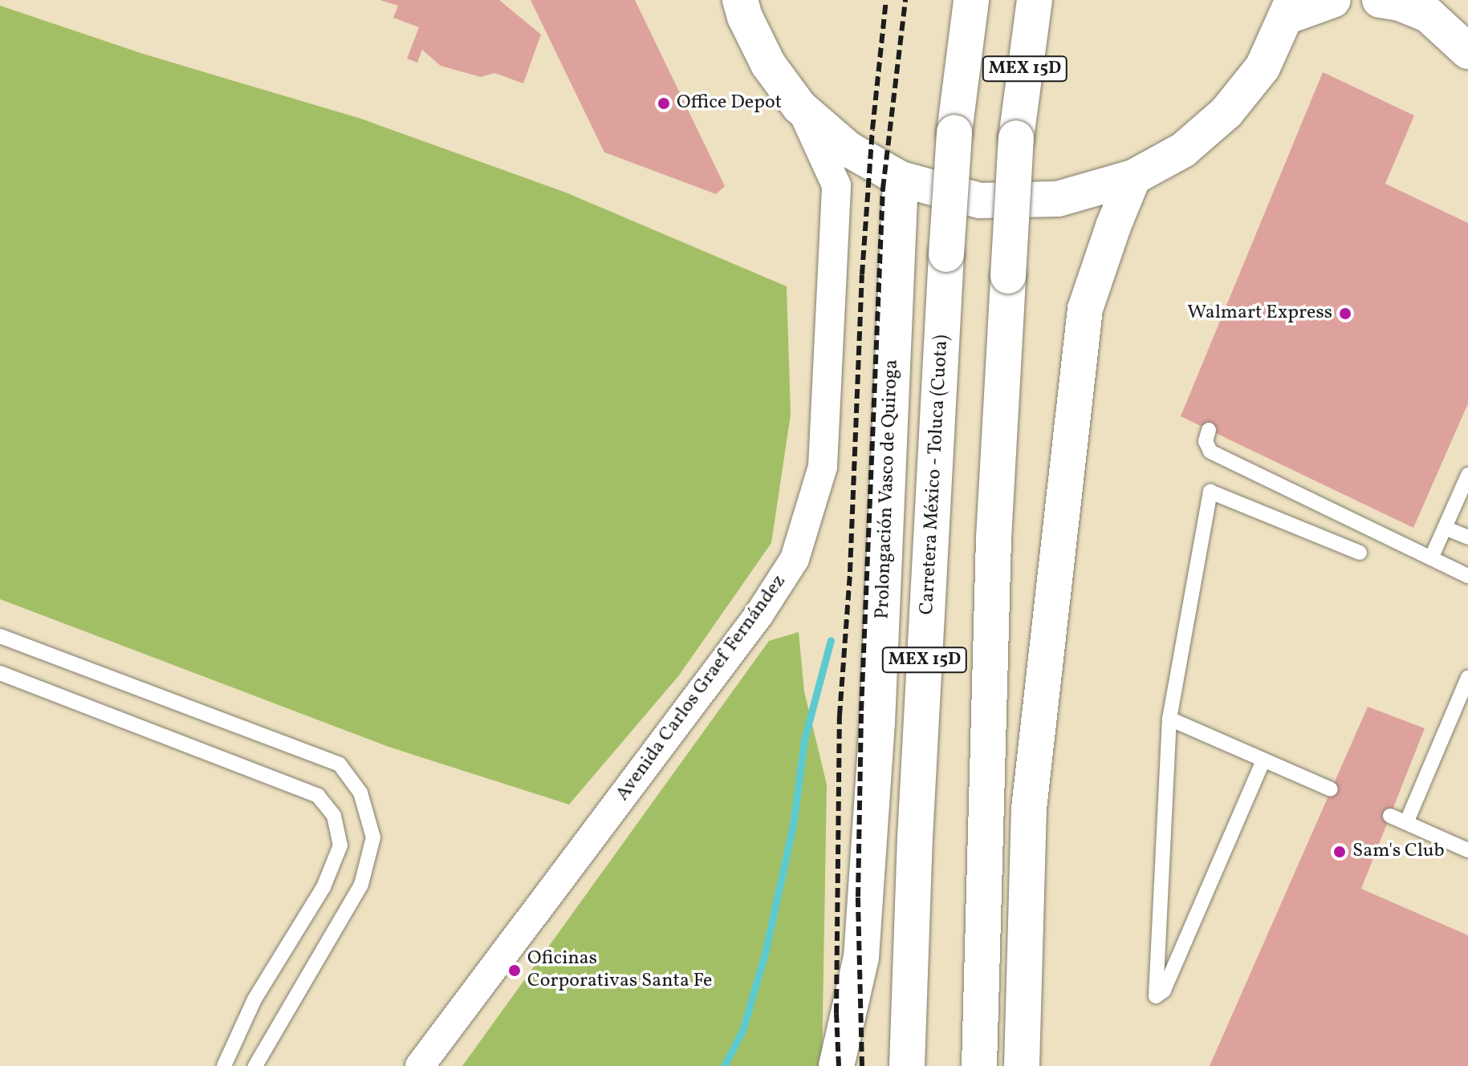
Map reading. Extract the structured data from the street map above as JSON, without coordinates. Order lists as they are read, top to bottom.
{
  "streets": {
    "main road": ["MEX 15D", "Carretera México - Toluca (Cuota)", "Prolongación Vasco de Quiroga"],
    "street": ["Avenida Carlos Graef Fernández"]
  },
  "places": [
    "Office Depot",
    "Walmart Express",
    "Sam's Club",
    "Oficinas Corporativas Santa Fe"
  ]
}
